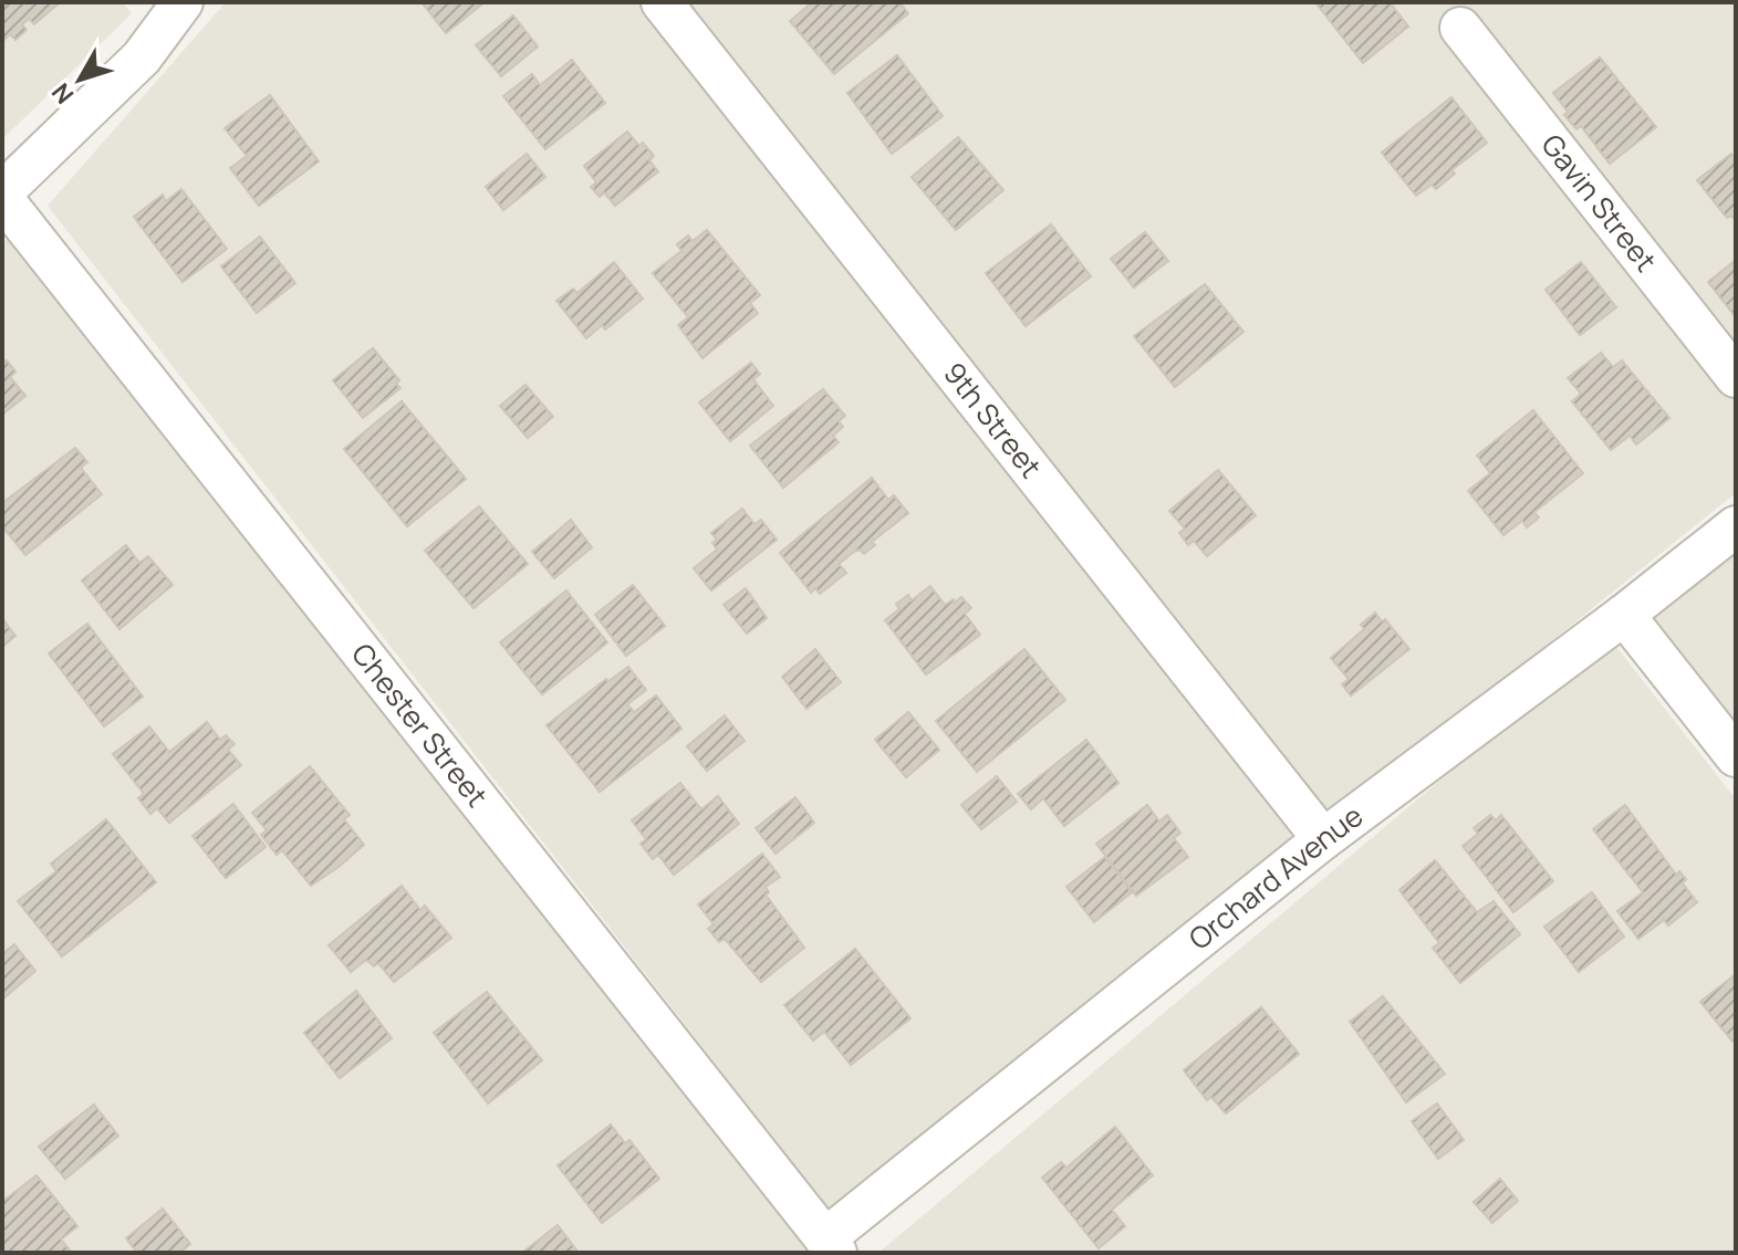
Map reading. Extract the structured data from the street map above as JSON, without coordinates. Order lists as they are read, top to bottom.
{
  "streets": {
    "street": [
      "Gavin Street",
      "9th Street",
      "Chester Street",
      "Orchard Avenue"
    ]
  },
  "crossings": [
    ["9th Street", "Orchard Avenue"],
    ["Chester Street", "Orchard Avenue"]
  ],
  "north": "bottom left"
}
